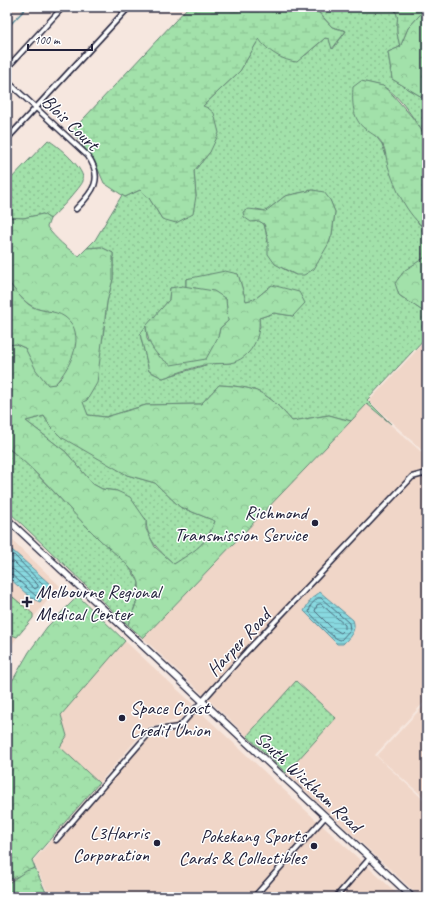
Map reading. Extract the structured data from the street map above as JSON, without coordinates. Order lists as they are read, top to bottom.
{
  "streets": {
    "main road": ["South Wickham Road"],
    "street": ["Blois Court", "Harper Road"]
  },
  "crossings": [
    ["Harper Road", "South Wickham Road"]
  ],
  "places": {
    "other": [
      "Richmond Transmission Service",
      "Space Coast Credit Union",
      "L3Harris Corporation",
      "Pokekang Sports Cards & Collectibles"
    ],
    "health": ["Melbourne Regional Medical Center"]
  },
  "scale_bar": "100 m"
}
